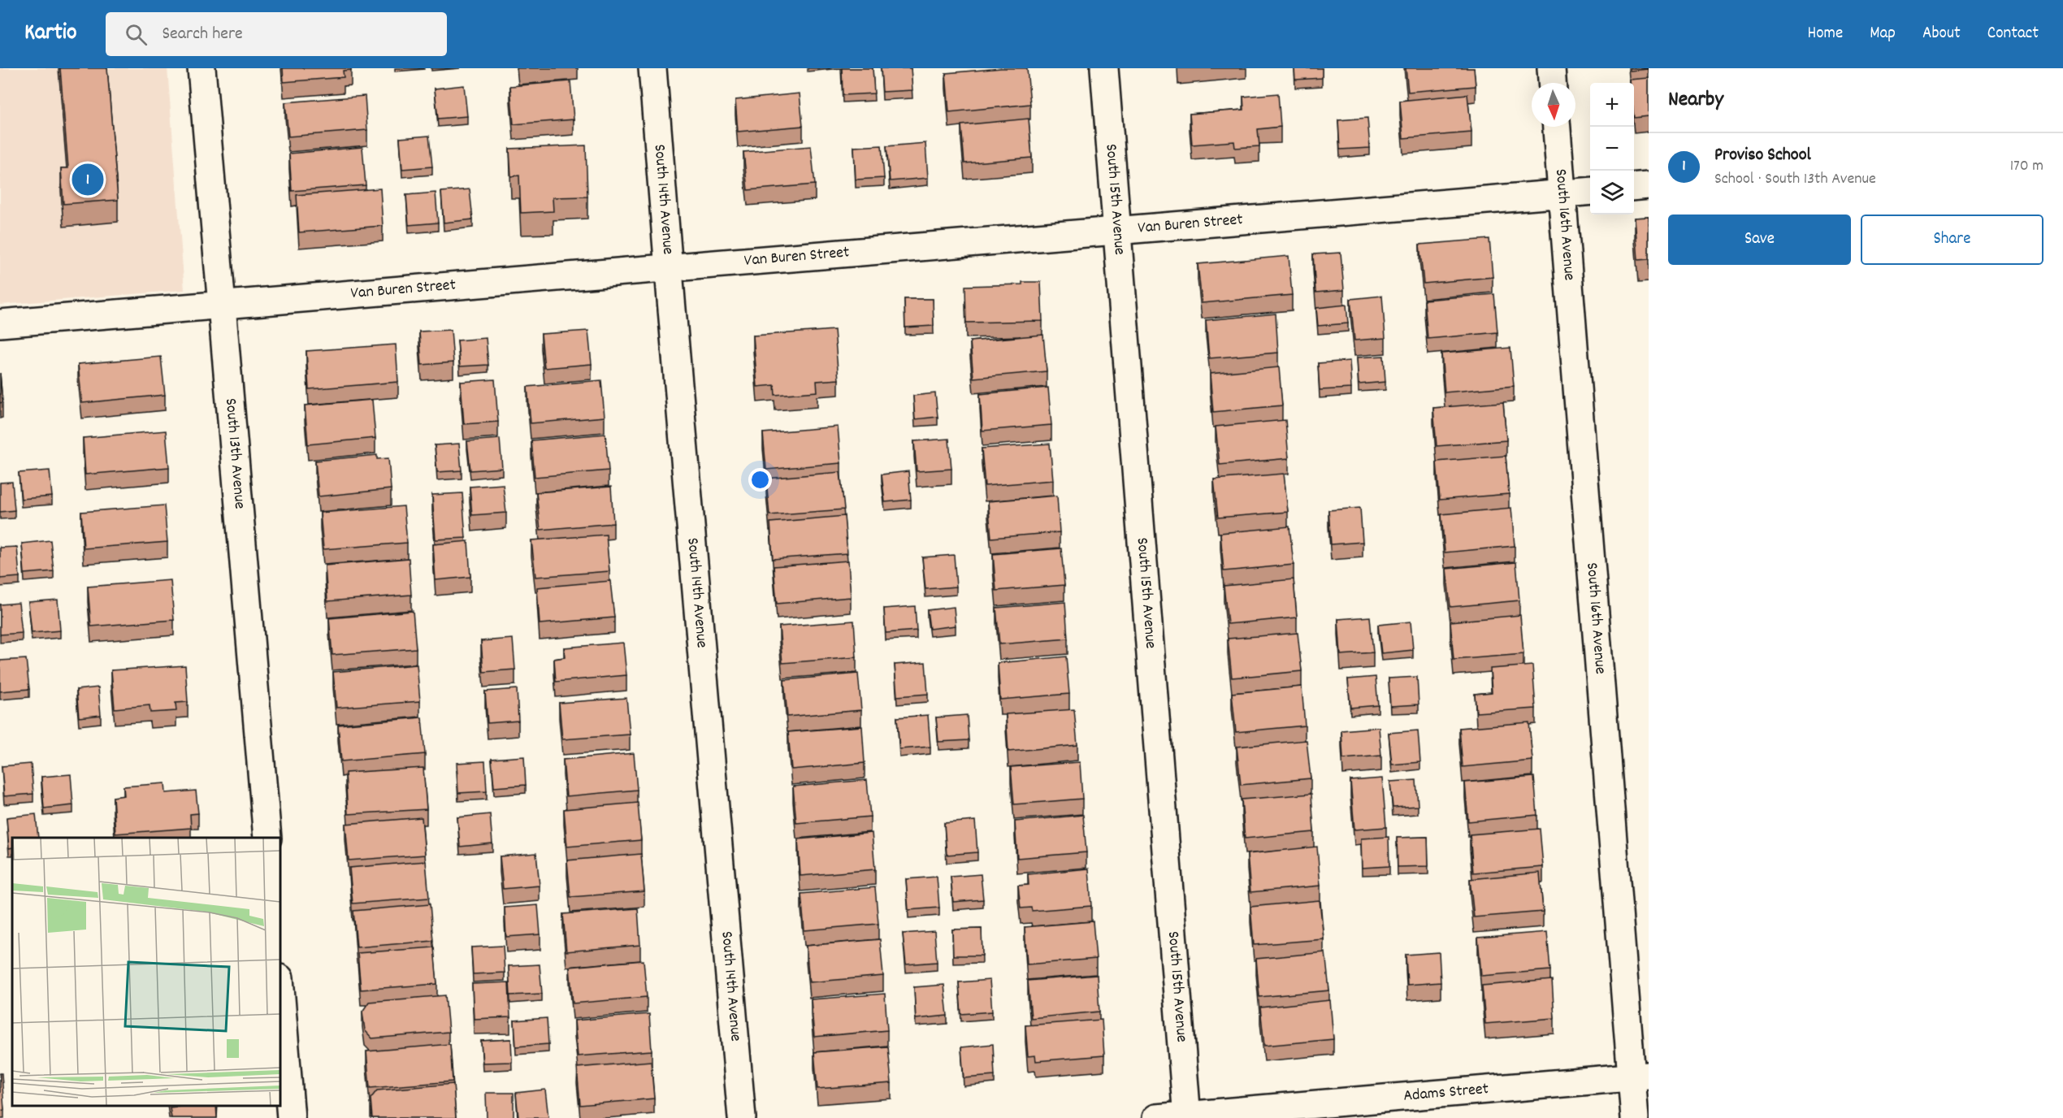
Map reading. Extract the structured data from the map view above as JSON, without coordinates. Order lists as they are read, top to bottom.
{
  "streets": {
    "street": [
      "South 15th Avenue",
      "South 14th Avenue",
      "Van Buren Street",
      "South 16th Avenue",
      "South 13th Avenue",
      "Adams Street"
    ]
  },
  "crossings": [
    ["South 15th Avenue", "Van Buren Street"],
    ["South 15th Avenue", "Adams Street"],
    ["South 14th Avenue", "Van Buren Street"],
    ["Van Buren Street", "South 16th Avenue"],
    ["Van Buren Street", "South 13th Avenue"],
    ["South 16th Avenue", "Adams Street"]
  ],
  "north": "bottom",
  "page": {
    "header": "Kartio",
    "search": "Search here",
    "nav": [
      "Home",
      "Map",
      "About",
      "Contact"
    ],
    "heading": "Nearby",
    "map_buttons": ["+", "−"],
    "list": [
      {
        "mark": "1",
        "name": "Proviso School",
        "note": "School · South 13th Avenue",
        "value": "170 m"
      }
    ],
    "pins": "1",
    "buttons": ["Save", "Share"]
  }
}
